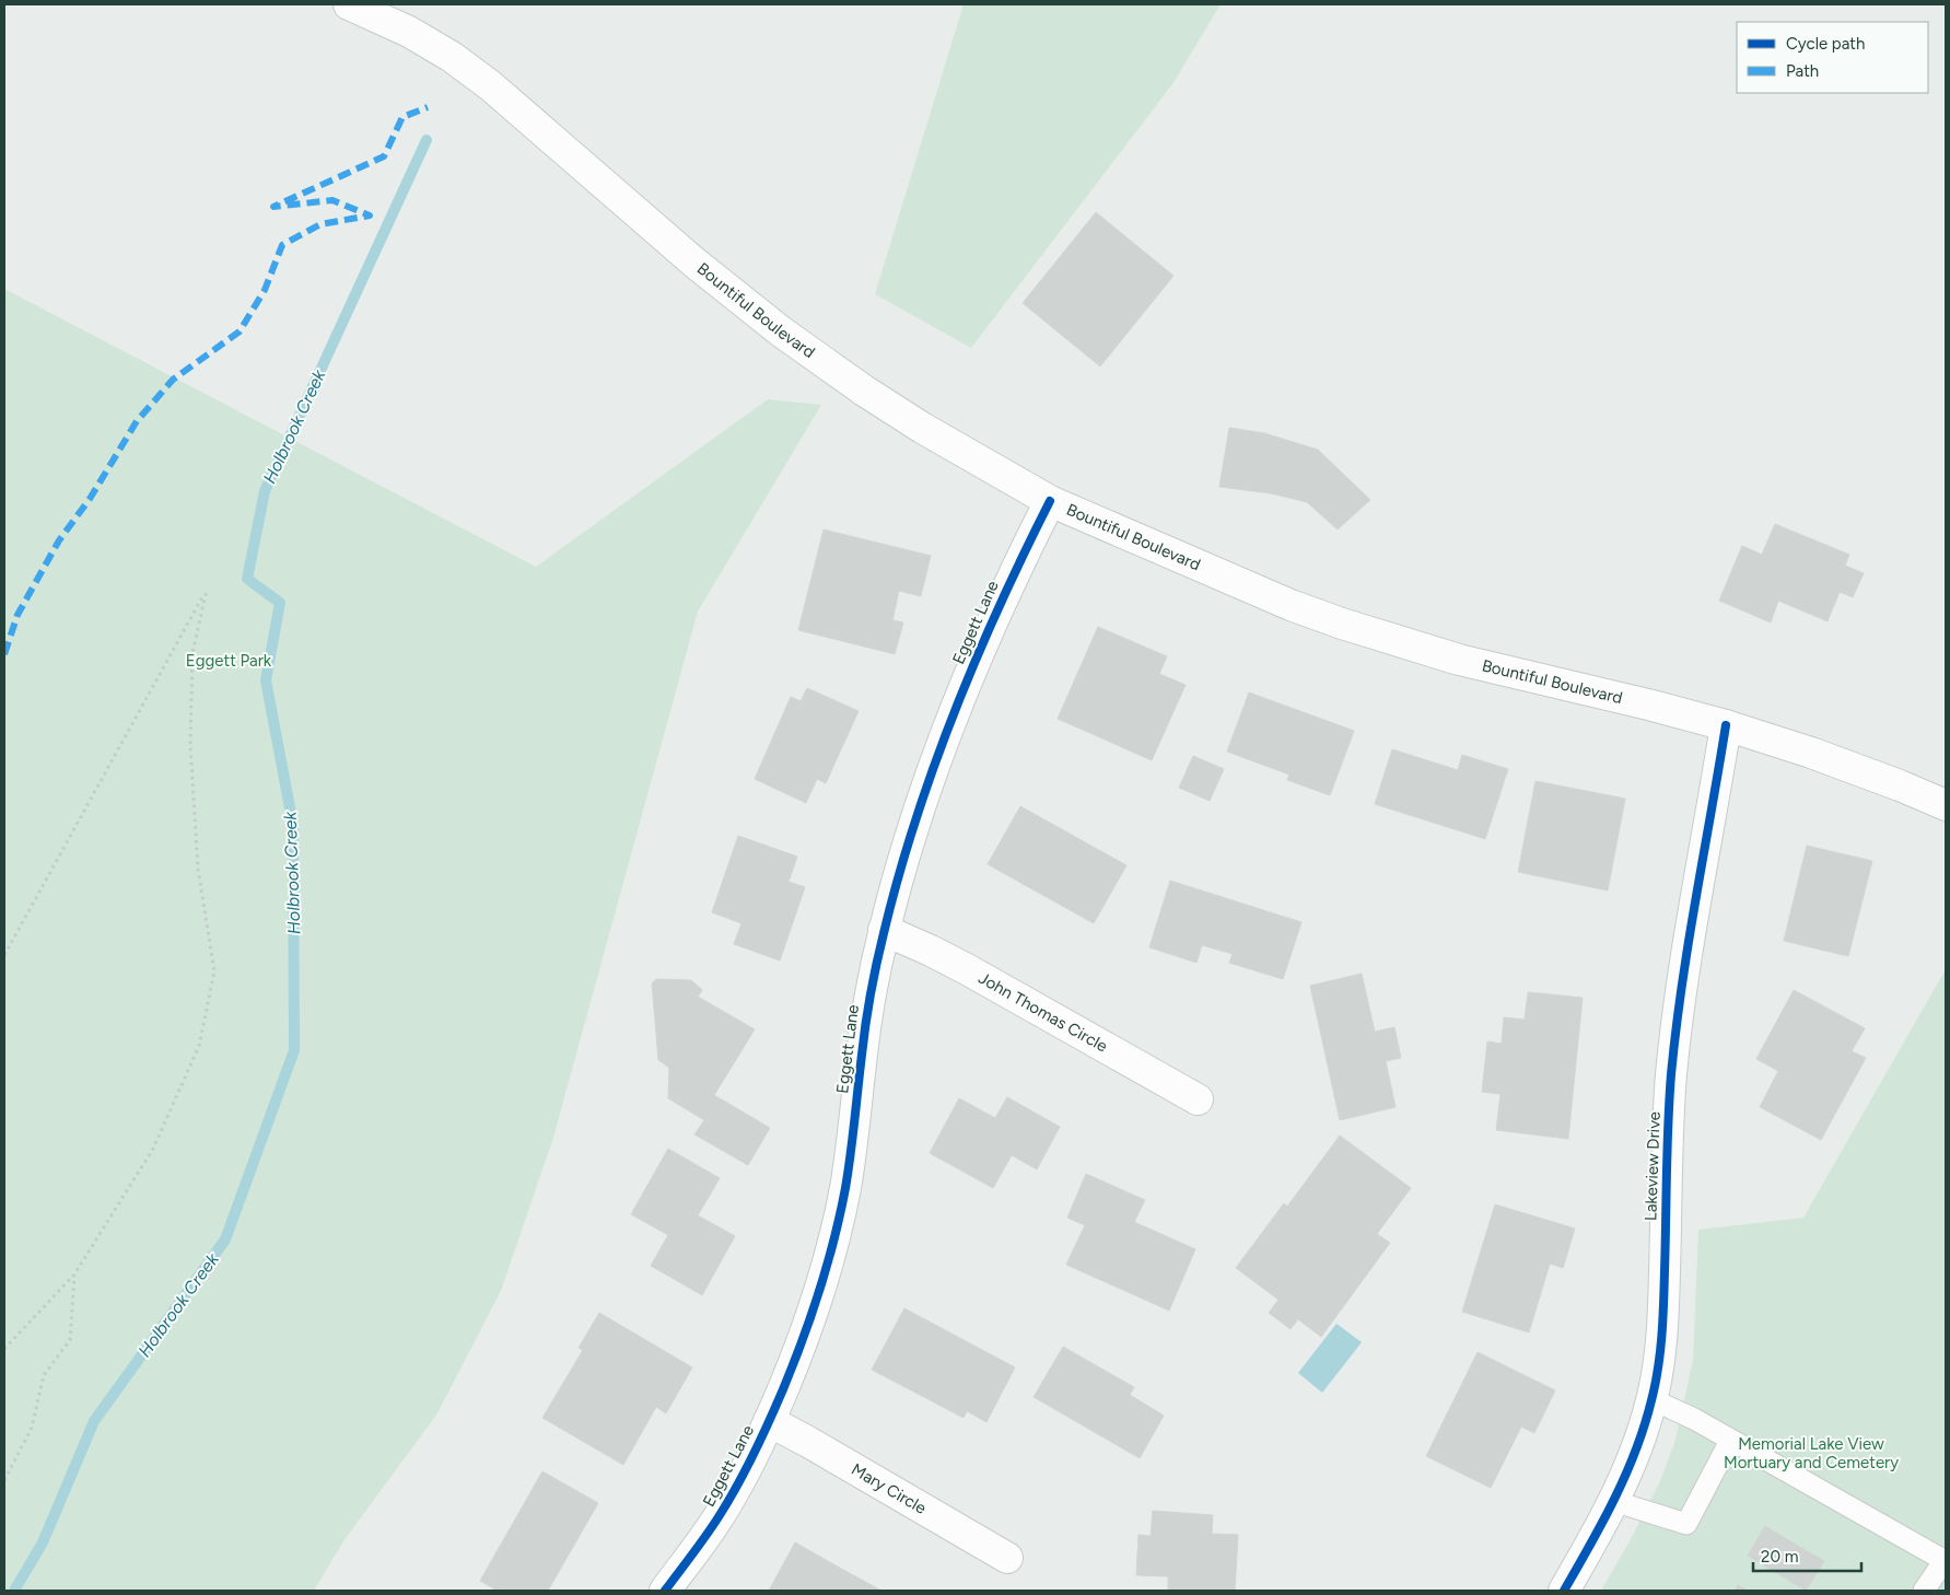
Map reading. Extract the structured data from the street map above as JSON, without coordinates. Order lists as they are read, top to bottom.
{
  "streets": {
    "street": [
      "Bountiful Boulevard",
      "Eggett Lane",
      "John Thomas Circle",
      "Lakeview Drive",
      "Mary Circle"
    ]
  },
  "crossings": [
    ["Bountiful Boulevard", "Eggett Lane"],
    ["Bountiful Boulevard", "Lakeview Drive"],
    ["Eggett Lane", "John Thomas Circle"],
    ["Eggett Lane", "Mary Circle"]
  ],
  "water": ["Holbrook Creek"],
  "parks": ["Eggett Park", "Memorial Lake View Mortuary and Cemetery"],
  "legend": ["Cycle path", "Path"],
  "scale_bar": "20 m"
}
